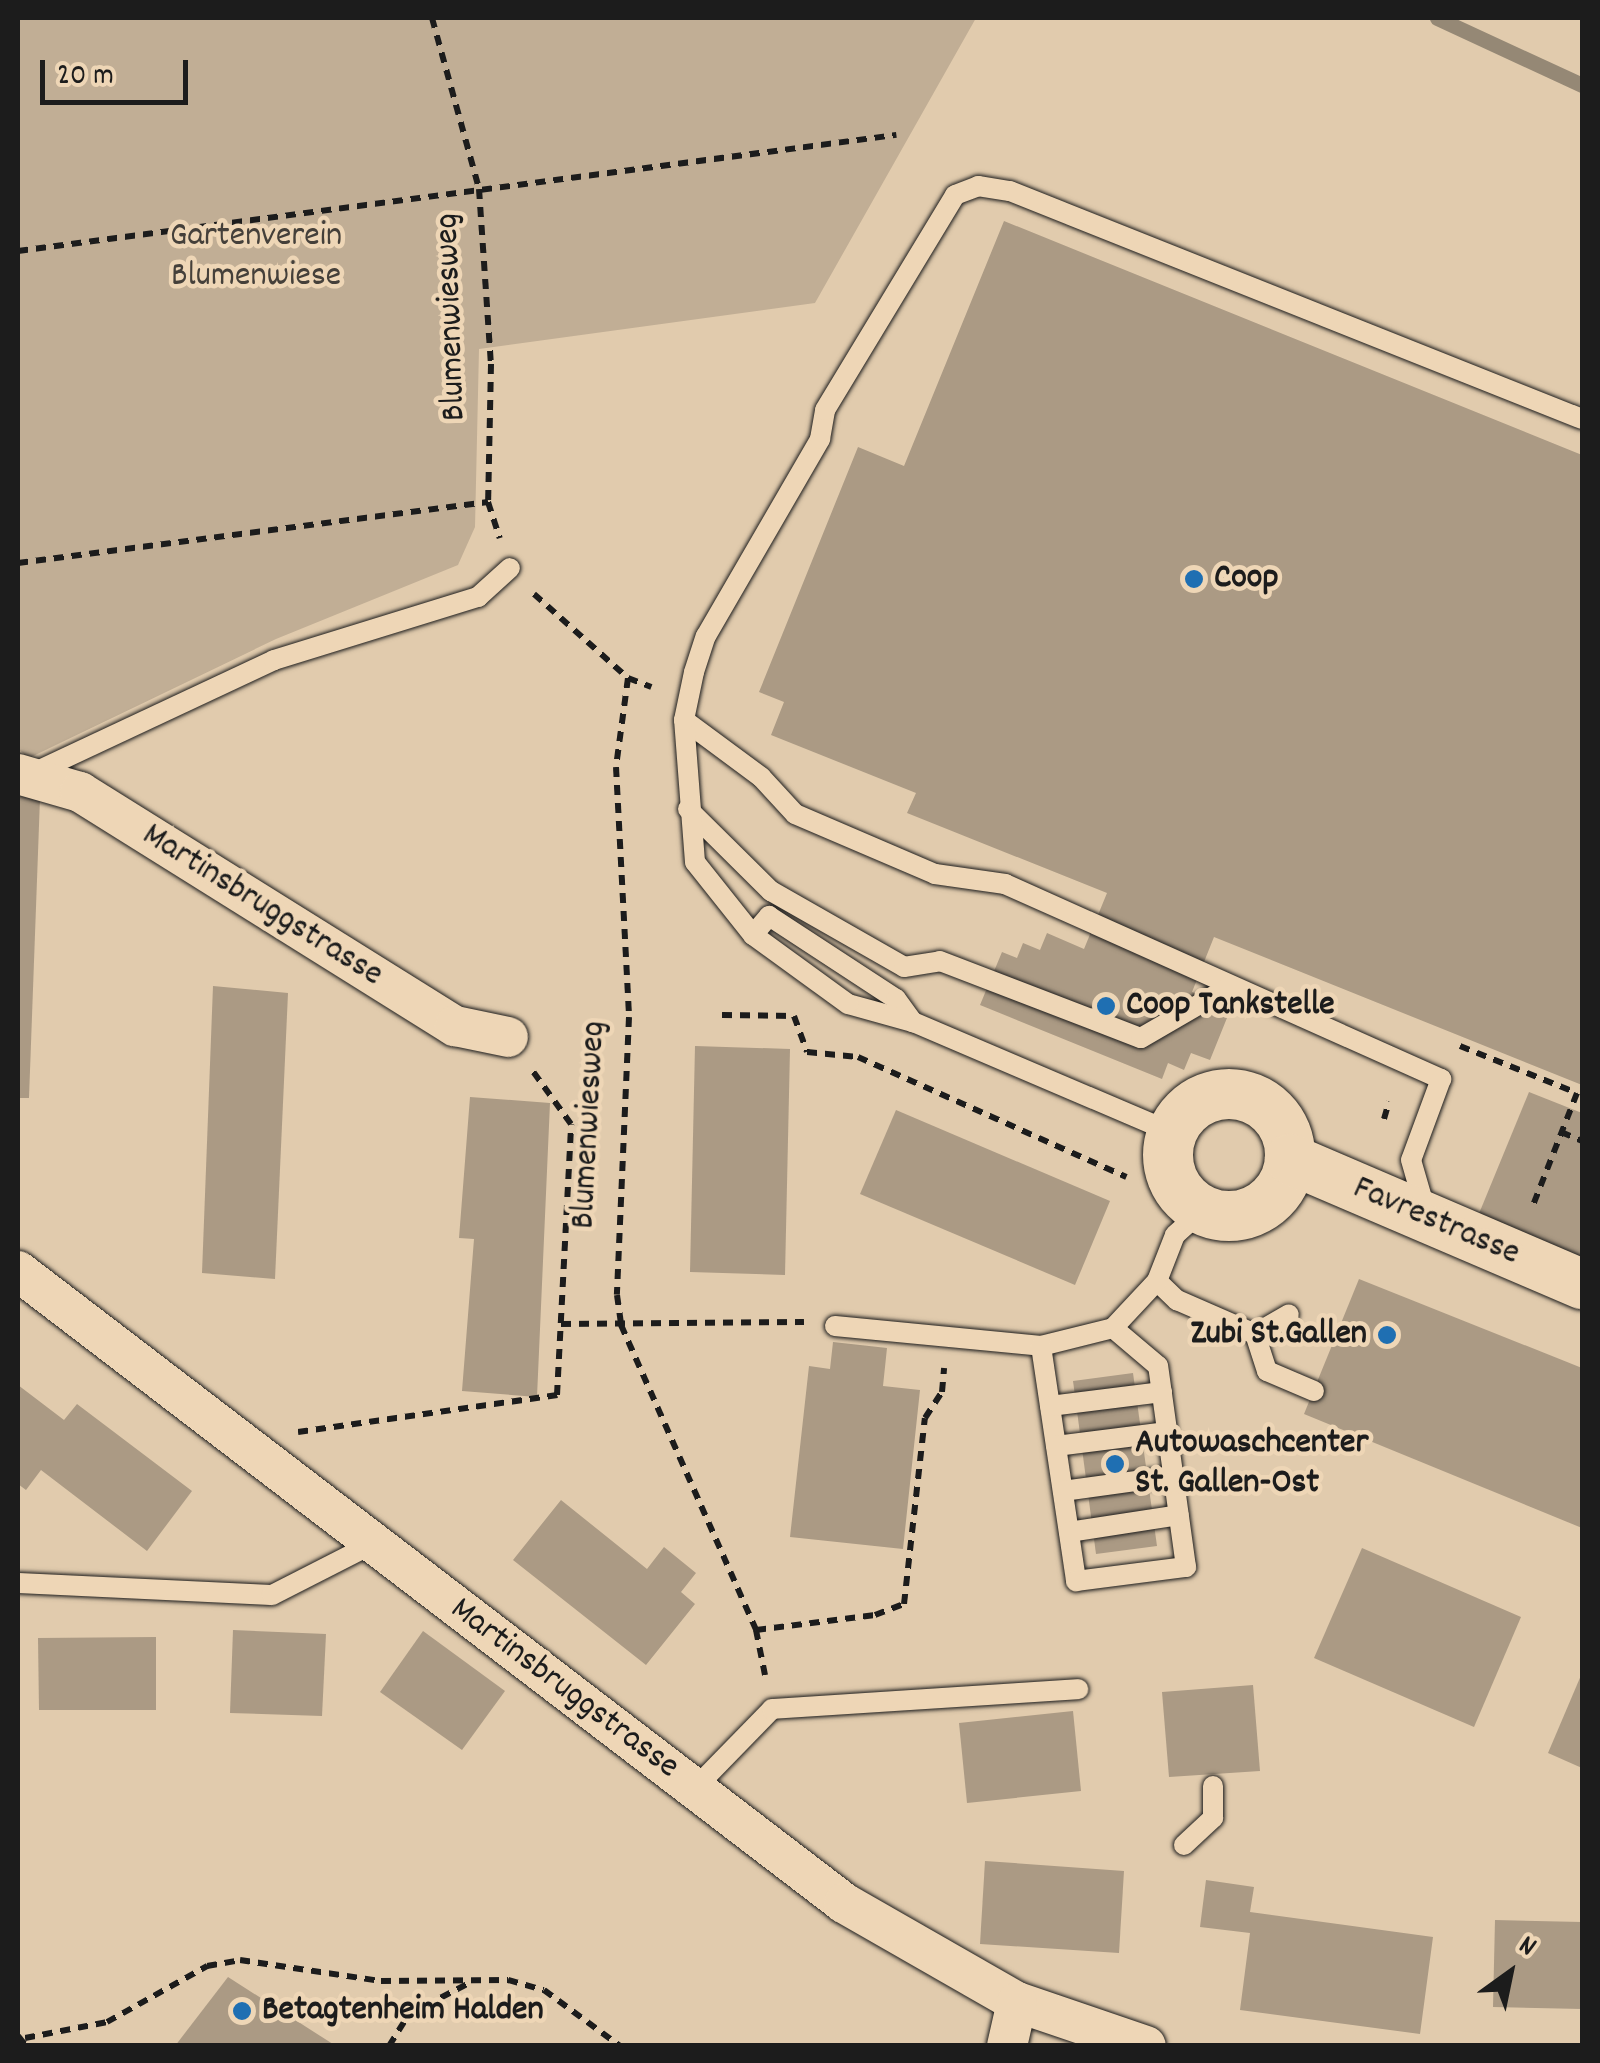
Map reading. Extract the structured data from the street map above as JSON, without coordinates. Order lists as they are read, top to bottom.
{
  "streets": {
    "street": ["Martinsbruggstrasse", "Favrestrasse"],
    "path": ["Blumenwiesweg"]
  },
  "parks": ["Gartenverein Blumenwiese"],
  "places": [
    "Coop",
    "Coop Tankstelle",
    "Zubi St.Gallen",
    "Autowaschcenter St. Gallen-Ost",
    "Betagtenheim Halden"
  ],
  "scale_bar": "20 m",
  "north": "top right"
}
